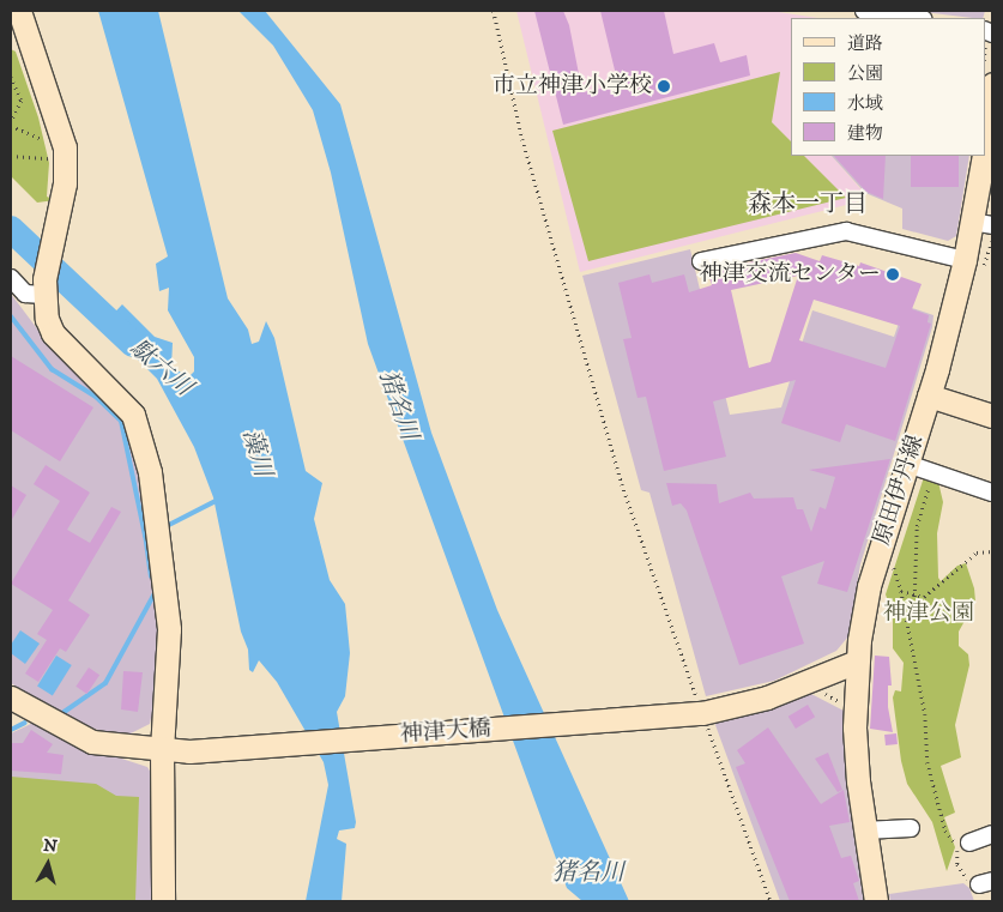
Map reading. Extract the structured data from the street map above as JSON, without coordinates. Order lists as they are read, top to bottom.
{
  "streets": {
    "street": ["原田伊丹線", "神津大橋"]
  },
  "crossings": [
    ["原田伊丹線", "神津大橋"]
  ],
  "districts": ["森本一丁目"],
  "water": ["駄六川", "猪名川", "藻川"],
  "parks": ["神津公園"],
  "places": ["市立神津小学校", "神津交流センター"],
  "legend": [
    "道路",
    "公園",
    "水域",
    "建物"
  ],
  "north": "top"
}
